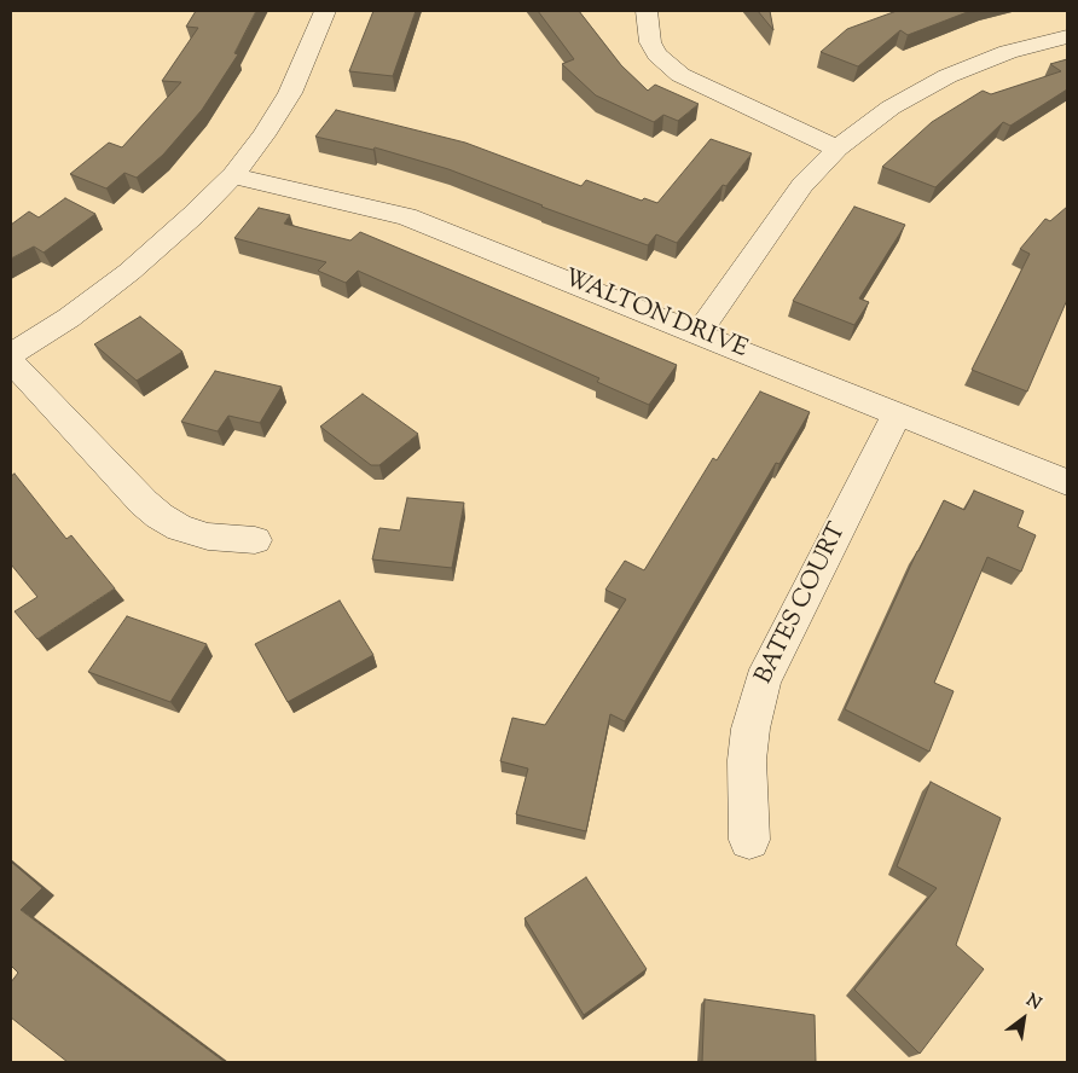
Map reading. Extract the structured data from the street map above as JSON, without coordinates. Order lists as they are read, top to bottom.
{
  "streets": {
    "street": ["WALTON DRIVE", "BATES COURT"]
  },
  "crossings": [
    ["WALTON DRIVE", "BATES COURT"]
  ],
  "north": "top right"
}
